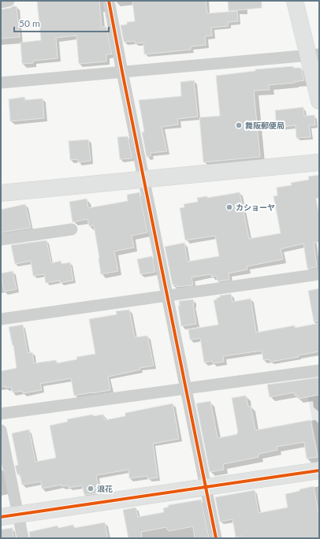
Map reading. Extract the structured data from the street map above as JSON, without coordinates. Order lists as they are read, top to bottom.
{
  "places": ["舞阪郵便局", "カショーヤ", "浪花"],
  "scale_bar": "50 m"
}
